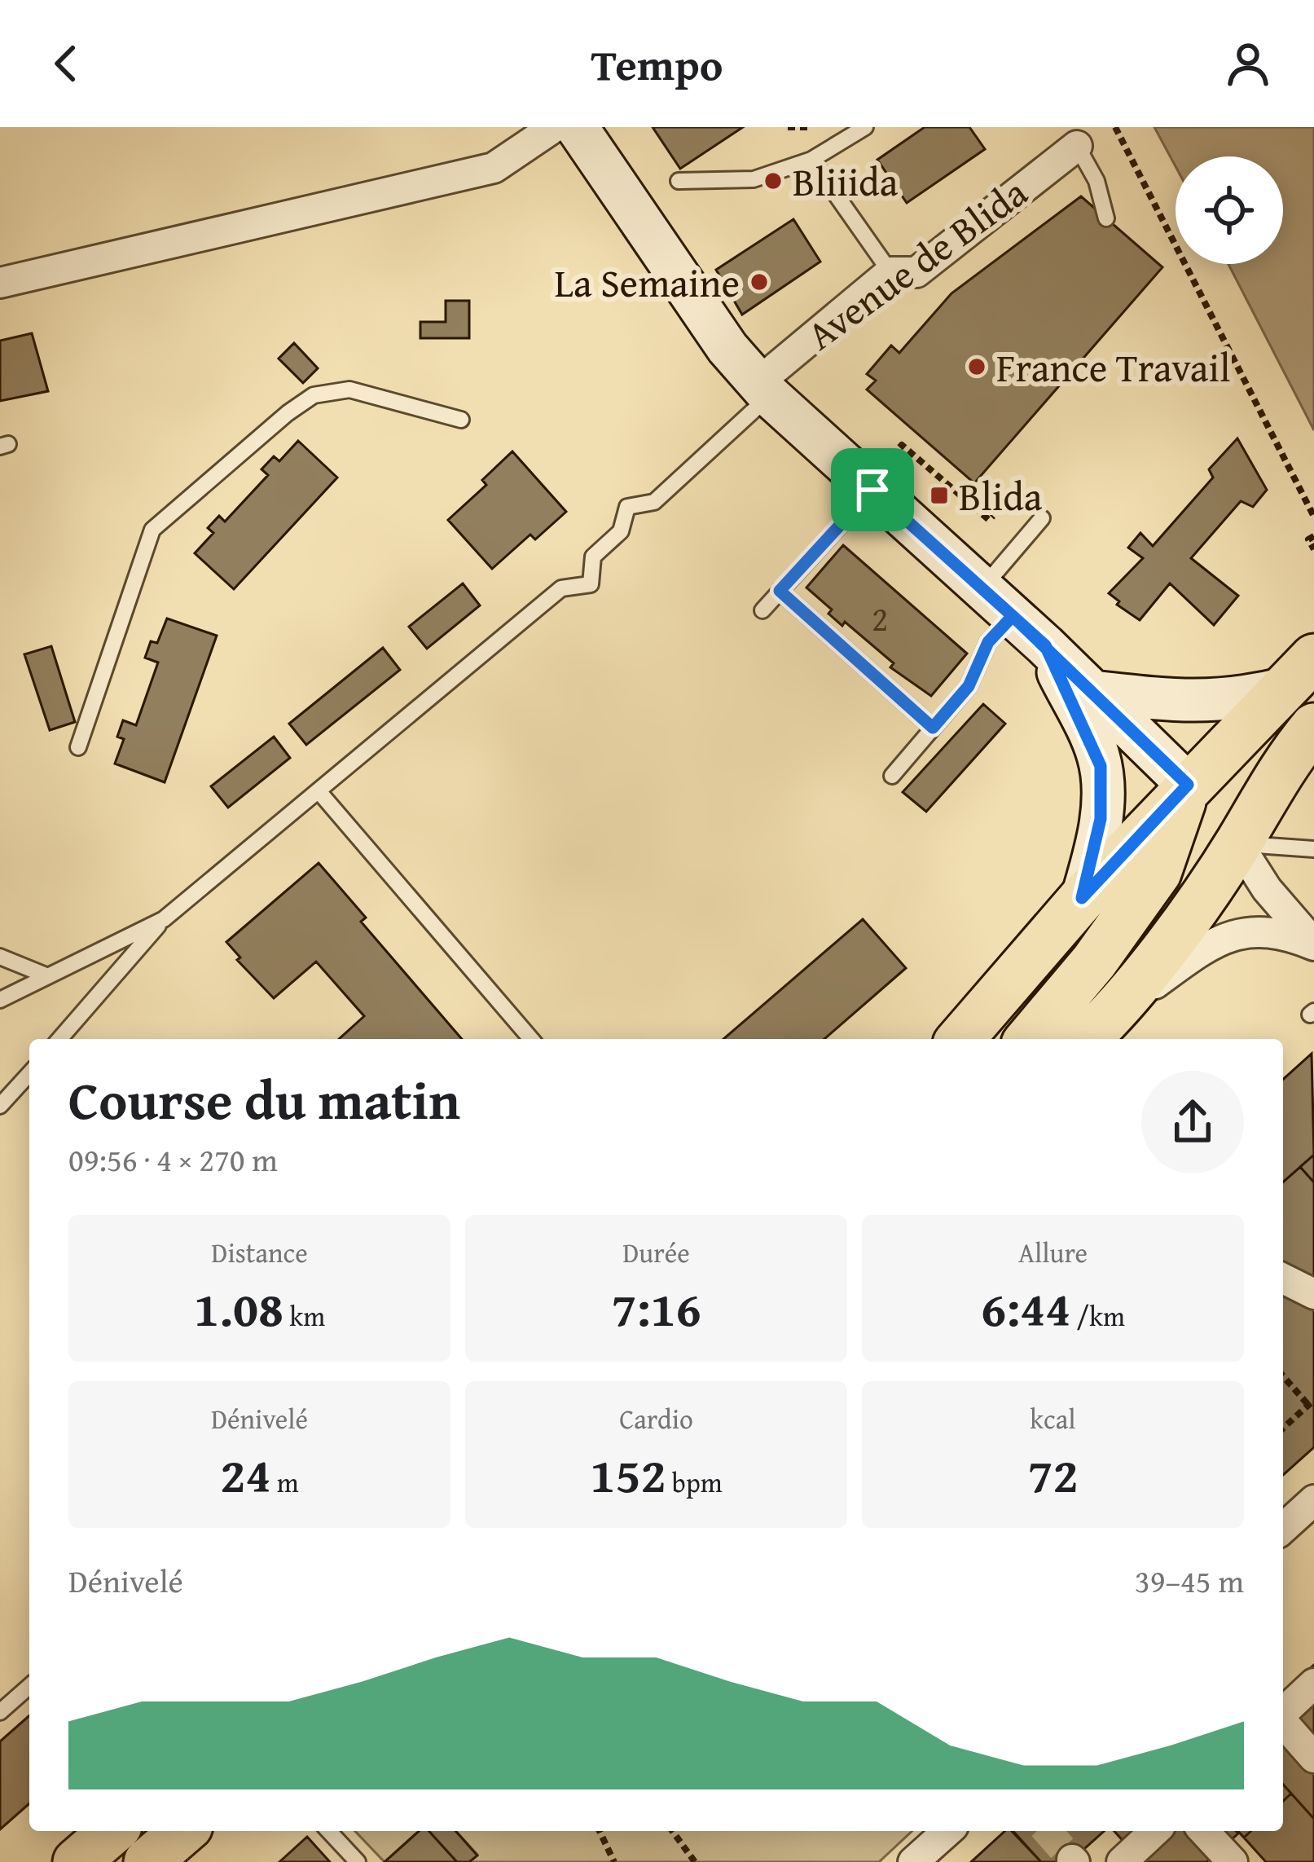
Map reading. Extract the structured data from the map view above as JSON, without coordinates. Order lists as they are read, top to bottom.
{
  "streets": {
    "street": ["Avenue de Blida"]
  },
  "places": {
    "other": ["Bliiida", "La Semaine", "France Travail"],
    "transit": ["Blida"]
  },
  "house_numbers": ["2"],
  "page": {
    "header": "Tempo",
    "heading": ["Course du matin", "09:56 · 4 × 270 m"],
    "stats": [
      ["Distance", "1.08 km"],
      ["Durée", "7:16"],
      ["Allure", "6:44 /km"],
      ["Dénivelé", "24 m"],
      ["Cardio", "152 bpm"],
      ["kcal", "72"]
    ],
    "chart": ["Dénivelé", "39–45 m"]
  }
}
